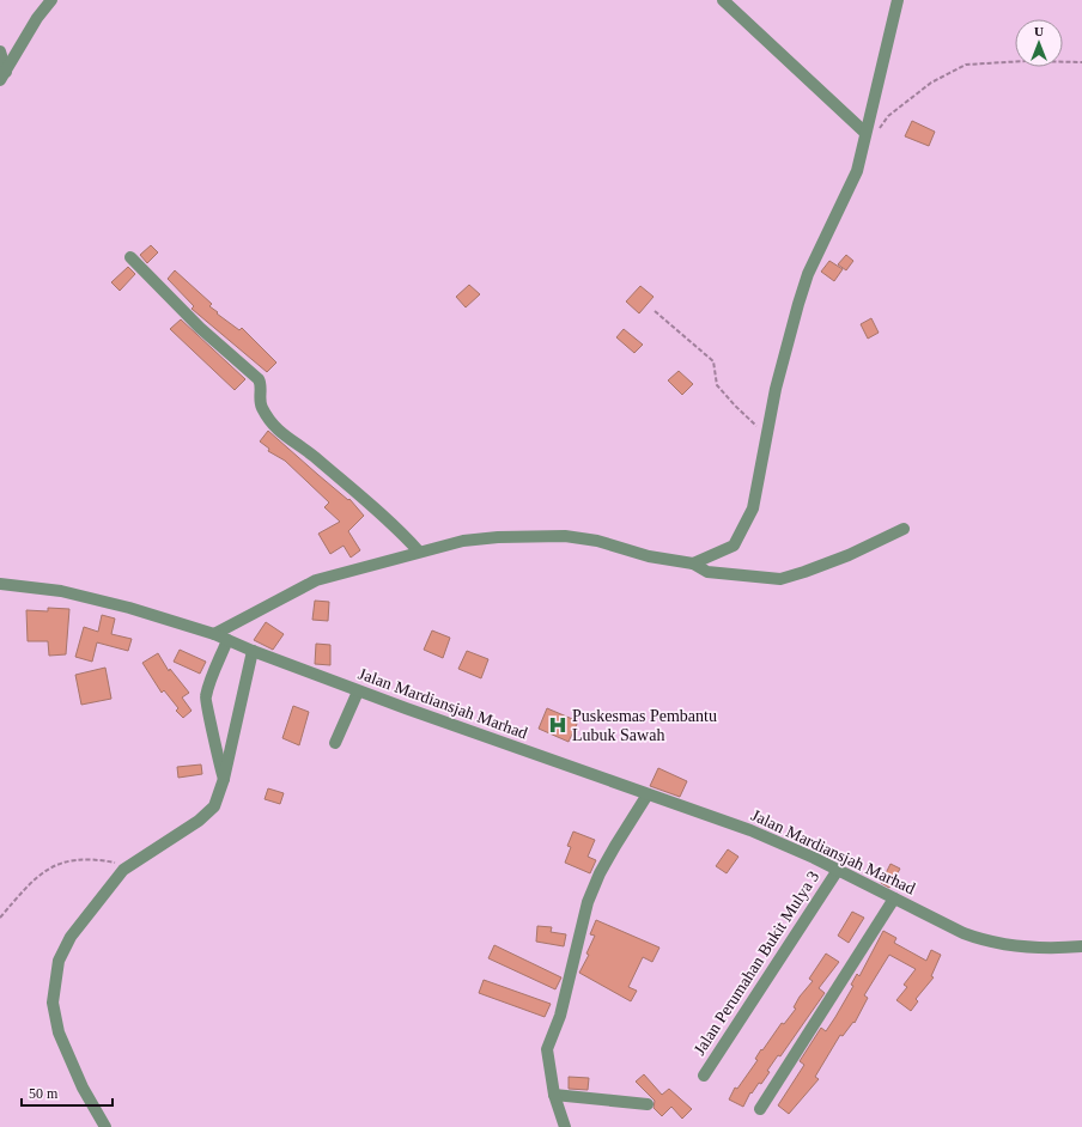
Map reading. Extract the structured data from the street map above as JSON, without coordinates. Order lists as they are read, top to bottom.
{
  "streets": {
    "street": ["Jalan Mardiansjah Marhad", "Jalan Perumahan Bukit Mulya 3"]
  },
  "crossings": [
    ["Jalan Mardiansjah Marhad", "Jalan Perumahan Bukit Mulya 3"]
  ],
  "places": {
    "hospital": ["Puskesmas Pembantu Lubuk Sawah"]
  },
  "scale_bar": "50 m",
  "north": "top"
}
